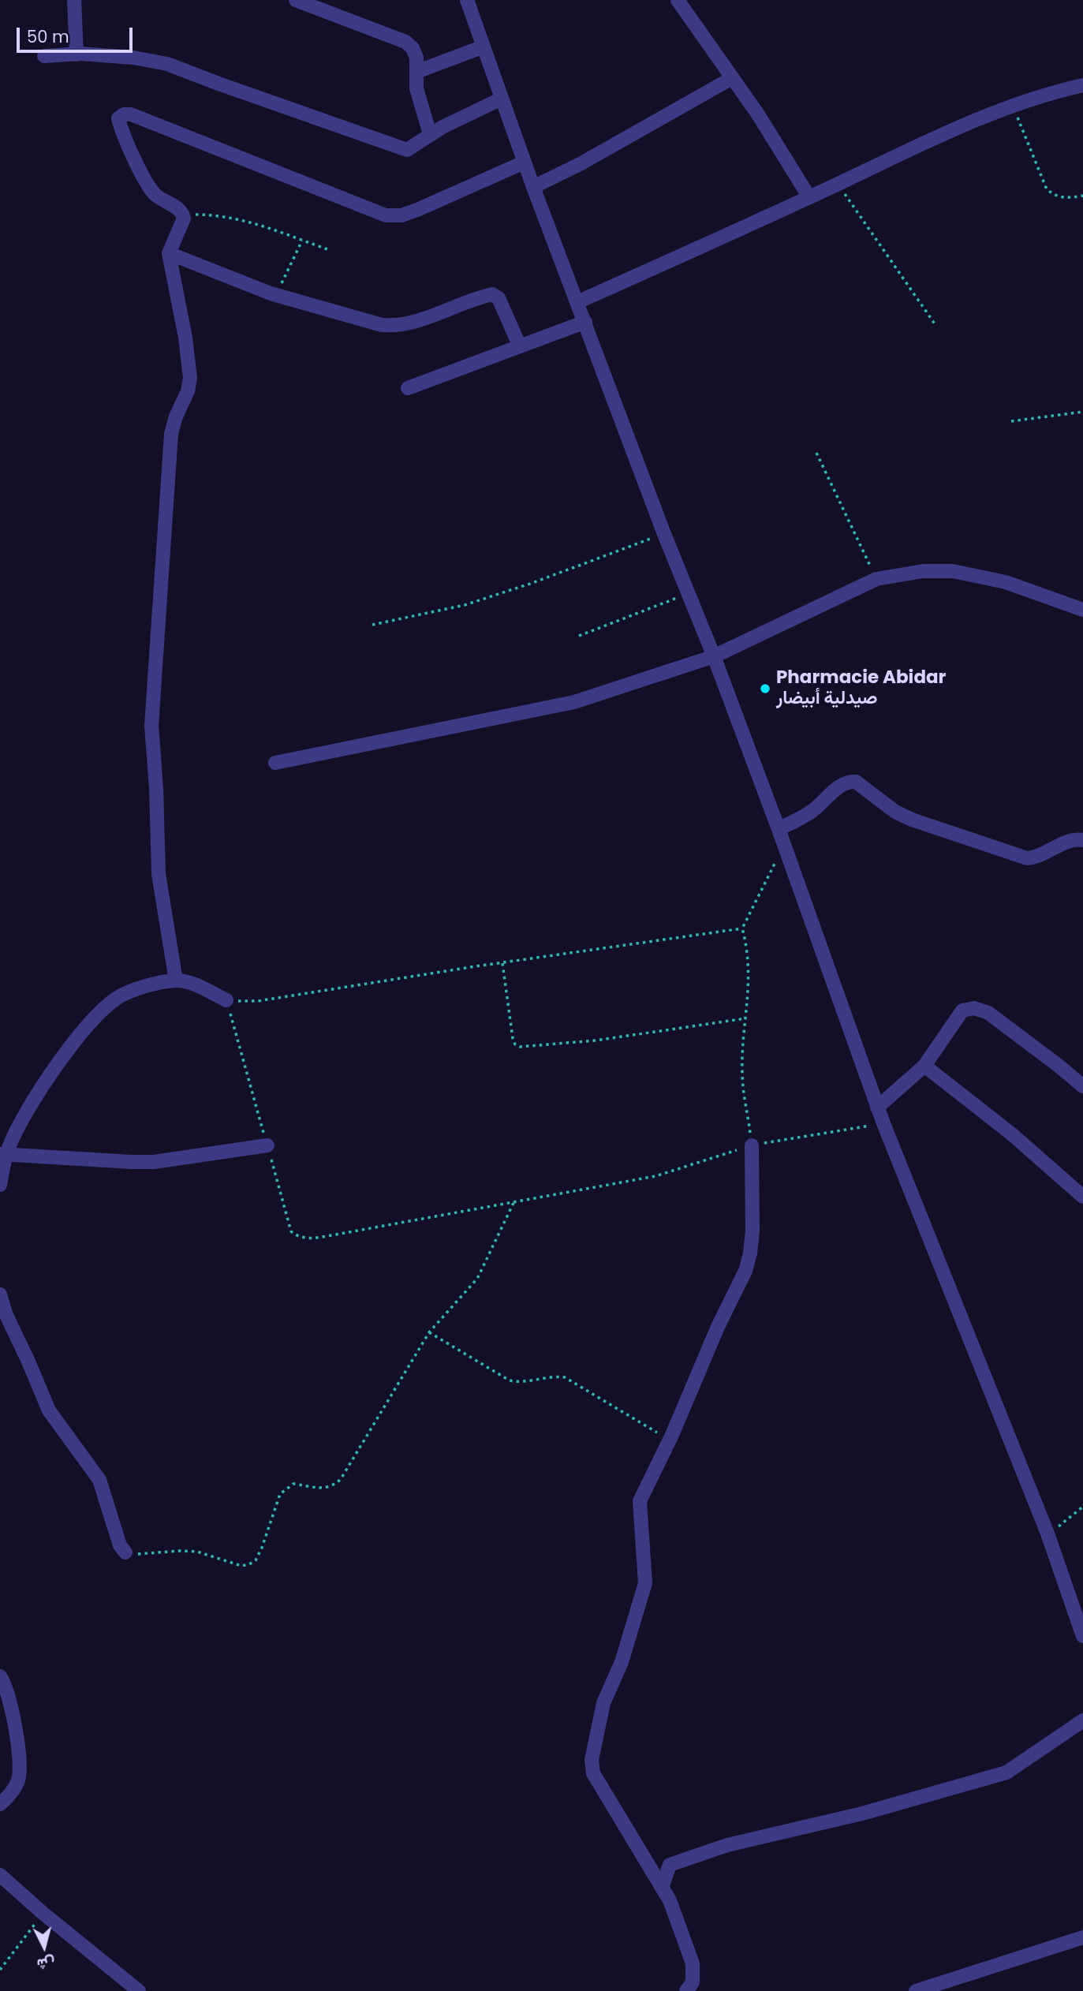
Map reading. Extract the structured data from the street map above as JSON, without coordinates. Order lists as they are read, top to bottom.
{
  "places": ["Pharmacie Abidar صيدلية أبيضار"],
  "scale_bar": "50 m",
  "north": "bottom"
}
